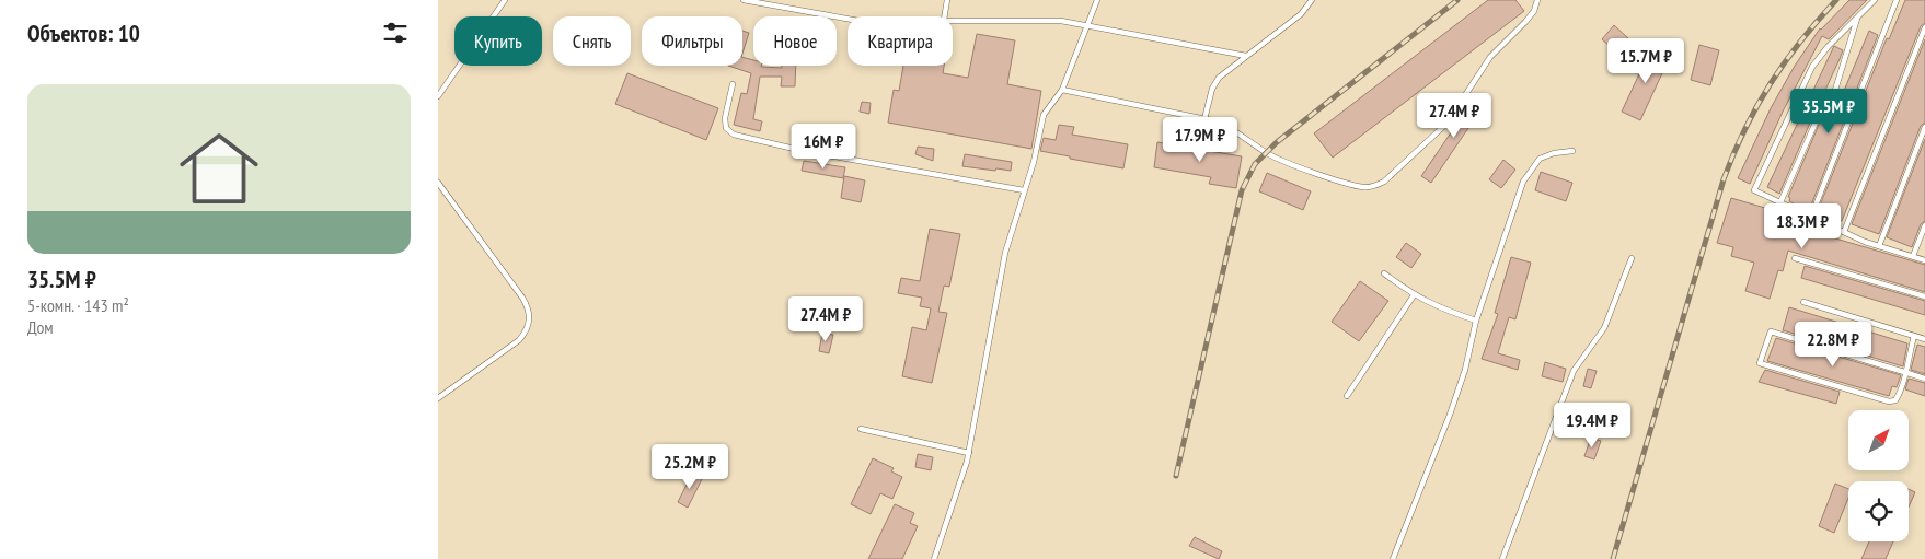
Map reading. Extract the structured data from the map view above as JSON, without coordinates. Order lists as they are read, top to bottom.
{
  "north": "top right",
  "page": {
    "heading": "Объектов: 10",
    "chip": [
      "Купить",
      "Снять",
      "Фильтры",
      "Новое",
      "Квартира"
    ],
    "price": [
      "15.7M ₽",
      "35.5M ₽",
      "27.4M ₽",
      "17.9M ₽",
      "16M ₽",
      "18.3M ₽",
      "27.4M ₽",
      "22.8M ₽",
      "19.4M ₽",
      "25.2M ₽"
    ],
    "list": [
      {
        "name": "35.5M ₽",
        "note": "5-комн. · 143 m² · Дом"
      }
    ]
  }
}
